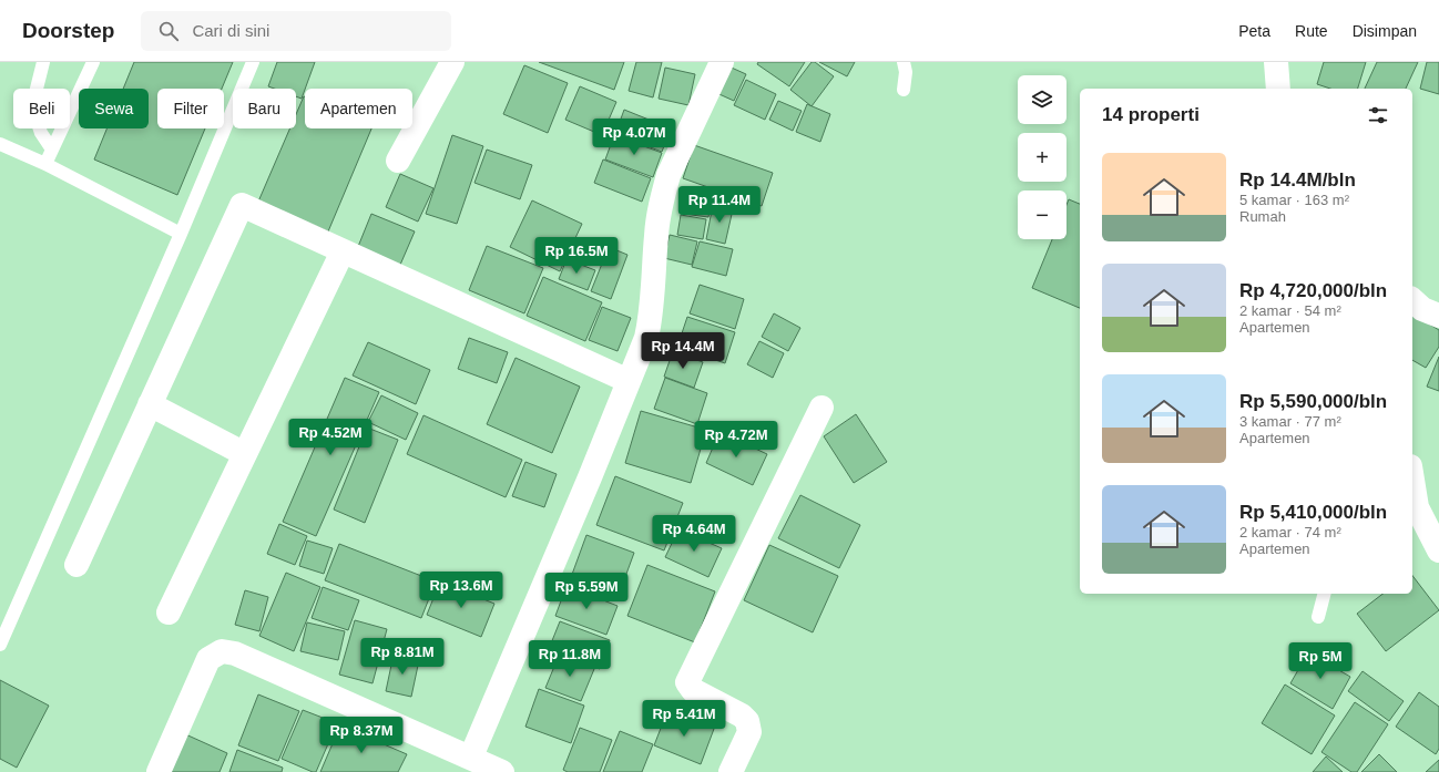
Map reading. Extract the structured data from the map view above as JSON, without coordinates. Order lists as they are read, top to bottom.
{
  "page": {
    "header": "Doorstep",
    "search": "Cari di sini",
    "nav": ["Peta", "Rute", "Disimpan"],
    "map_buttons": ["+", "−"],
    "chip": [
      "Beli",
      "Sewa",
      "Filter",
      "Baru",
      "Apartemen"
    ],
    "heading": "14 properti",
    "price": [
      "Rp 4.07M",
      "Rp 11.4M",
      "Rp 16.5M",
      "Rp 14.4M",
      "Rp 4.52M",
      "Rp 4.72M",
      "Rp 4.64M",
      "Rp 13.6M",
      "Rp 5.59M",
      "Rp 8.81M",
      "Rp 11.8M",
      "Rp 5M",
      "Rp 5.41M",
      "Rp 8.37M"
    ],
    "list": [
      {
        "name": "Rp 14.4M/bln",
        "note": "5 kamar · 163 m² · Rumah"
      },
      {
        "name": "Rp 4,720,000/bln",
        "note": "2 kamar · 54 m² · Apartemen"
      },
      {
        "name": "Rp 5,590,000/bln",
        "note": "3 kamar · 77 m² · Apartemen"
      },
      {
        "name": "Rp 5,410,000/bln",
        "note": "2 kamar · 74 m² · Apartemen"
      }
    ]
  }
}
